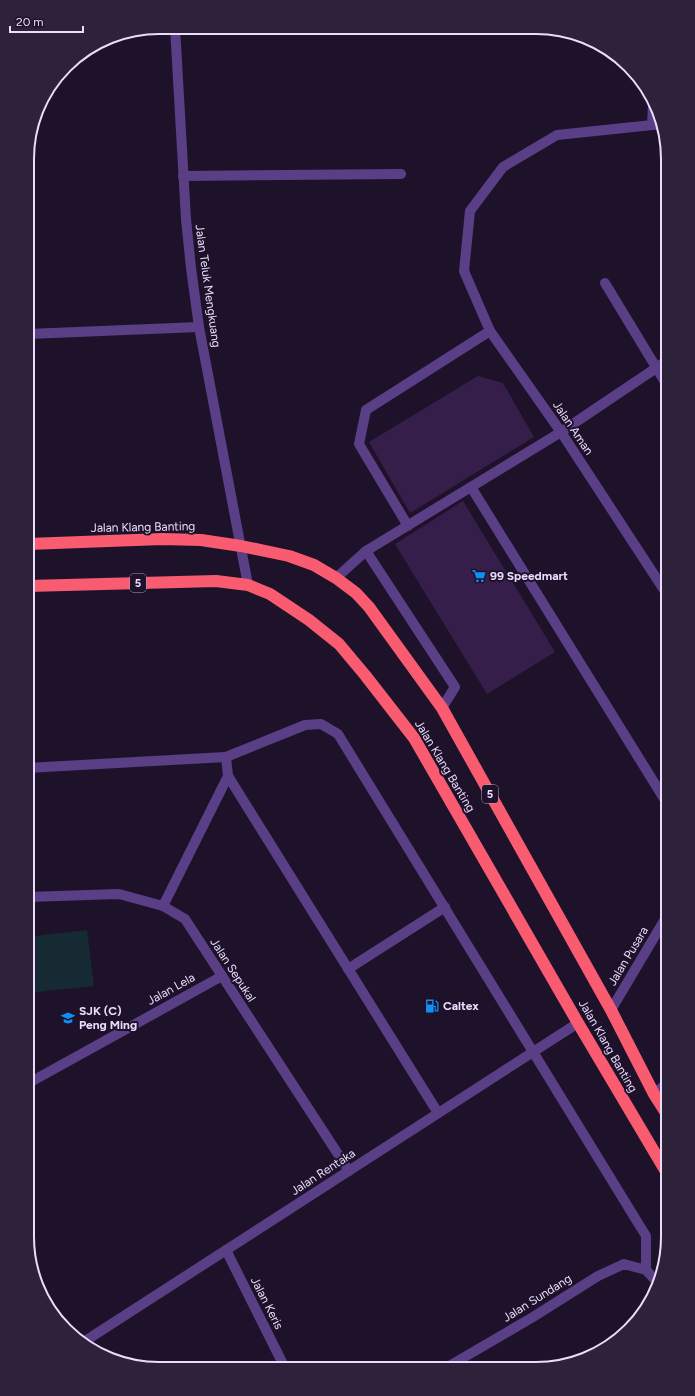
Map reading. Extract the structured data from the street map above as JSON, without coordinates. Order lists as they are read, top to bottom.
{
  "streets": {
    "highway": ["Jalan Klang Banting", "5"],
    "street": [
      "Jalan Teluk Mengkuang",
      "Jalan Aman",
      "Jalan Pusara",
      "Jalan Sepukal",
      "Jalan Lela",
      "Jalan Rentaka",
      "Jalan Sundang",
      "Jalan Keris"
    ]
  },
  "crossings": [
    ["Jalan Teluk Mengkuang", "Jalan Klang Banting"],
    ["Jalan Klang Banting", "Jalan Pusara"],
    ["Jalan Klang Banting", "Jalan Rentaka"],
    ["Jalan Sepukal", "Jalan Lela"],
    ["Jalan Sepukal", "Jalan Rentaka"],
    ["Jalan Rentaka", "Jalan Keris"]
  ],
  "places": {
    "supermarket": ["99 Speedmart"],
    "fuel station": ["Caltex"],
    "school or university": ["SJK (C) Peng Ming"]
  },
  "scale_bar": "20 m"
}
